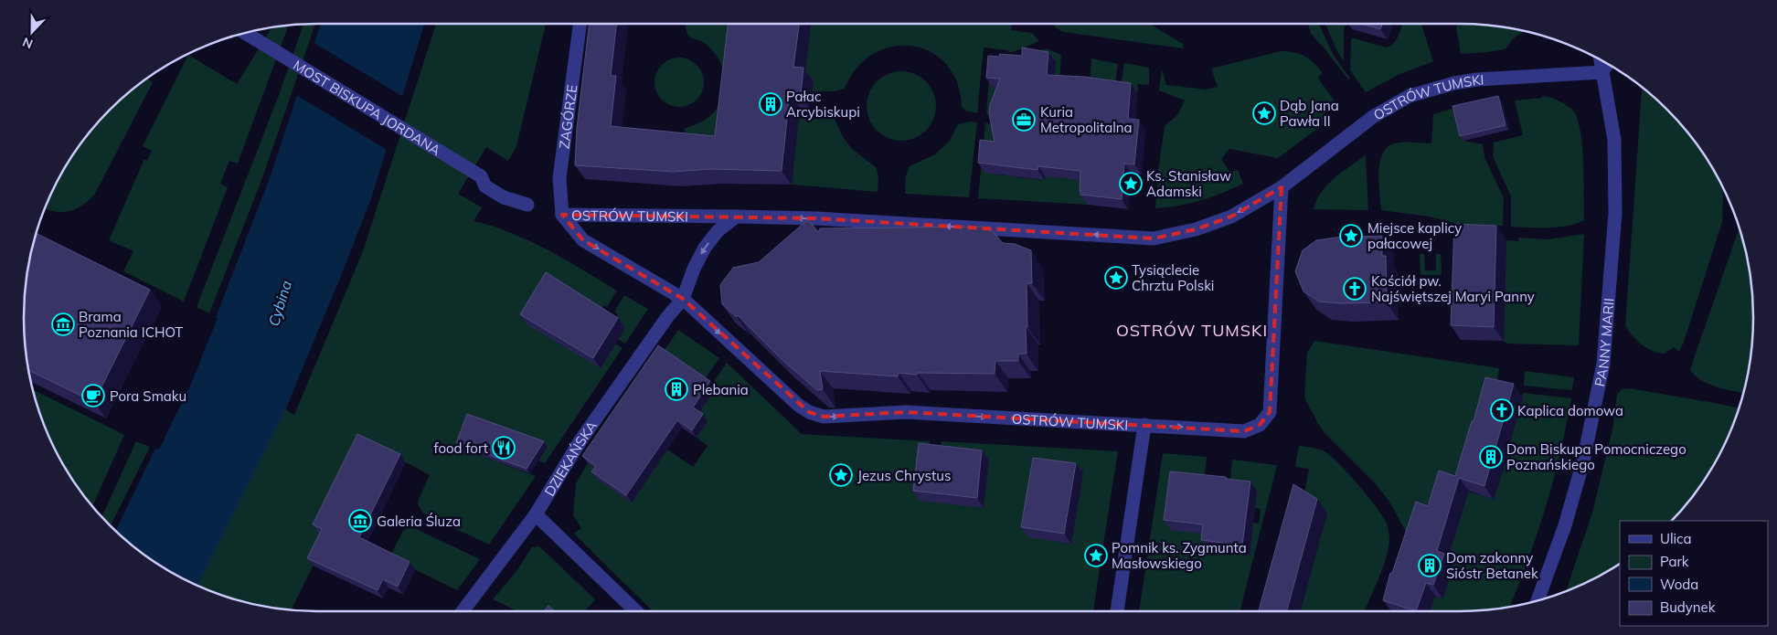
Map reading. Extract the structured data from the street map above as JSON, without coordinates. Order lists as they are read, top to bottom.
{
  "streets": {
    "street": [
      "OSTRÓW TUMSKI",
      "MOST BISKUPA JORDANA",
      "ZAGÓRZE",
      "PANNY MARII",
      "DZIEKAŃSKA"
    ]
  },
  "crossings": [
    ["OSTRÓW TUMSKI", "ZAGÓRZE"],
    ["OSTRÓW TUMSKI", "PANNY MARII"],
    ["OSTRÓW TUMSKI", "DZIEKAŃSKA"]
  ],
  "districts": ["OSTRÓW TUMSKI"],
  "water": ["Cybina"],
  "places": {
    "building": [
      "Pałac Arcybiskupi",
      "Plebania",
      "Dom Biskupa Pomocniczego Poznańskiego",
      "Dom zakonny Sióstr Betanek"
    ],
    "place": [
      "Dąb Jana Pawła II",
      "Ks. Stanisław Adamski",
      "Miejsce kaplicy pałacowej",
      "Tysiąclecie Chrztu Polski",
      "Jezus Chrystus",
      "Pomnik ks. Zygmunta Masłowskiego"
    ],
    "office": ["Kuria Metropolitalna"],
    "church": ["Kościół pw. Najświętszej Maryi Panny", "Kaplica domowa"],
    "museum": ["Brama Poznania ICHOT", "Galeria Śluza"],
    "cafe": ["Pora Smaku"],
    "restaurant": ["food fort"]
  },
  "legend": [
    "Ulica",
    "Park",
    "Woda",
    "Budynek"
  ],
  "north": "bottom"
}
